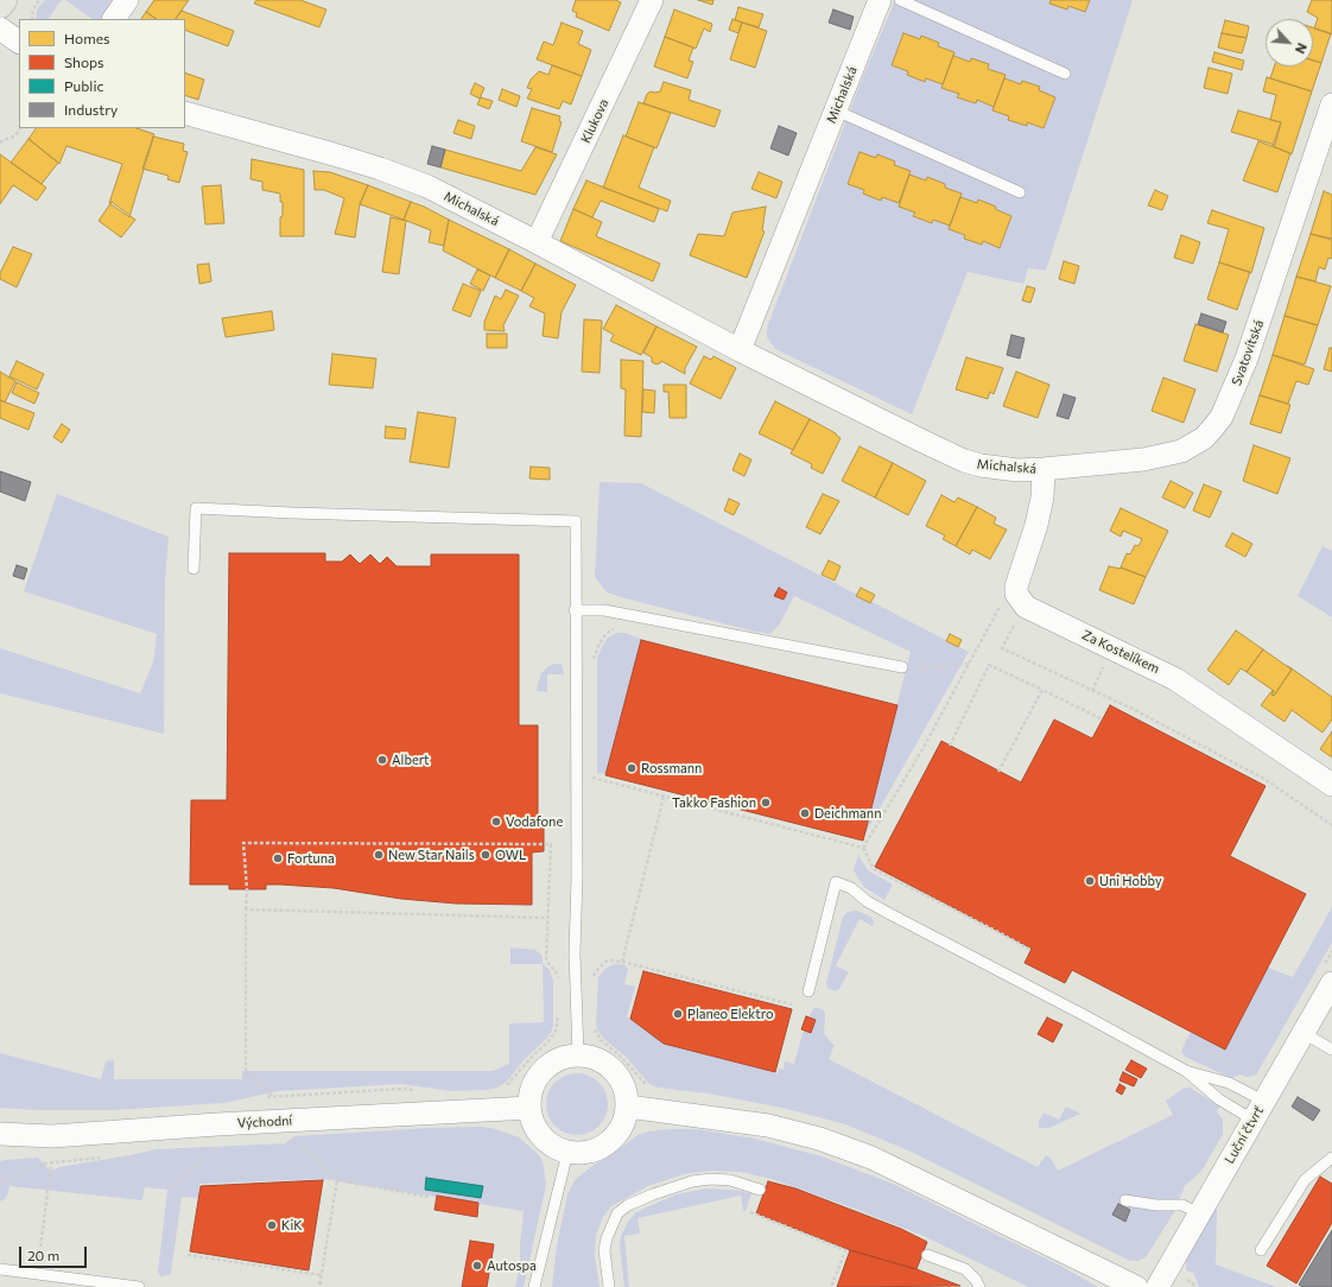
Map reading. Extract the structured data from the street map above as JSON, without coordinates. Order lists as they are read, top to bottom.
{
  "streets": {
    "street": [
      "Michalská",
      "Klukova",
      "Svatovítská",
      "Za Kostelíkem",
      "Východní",
      "Luční čtvrť"
    ]
  },
  "crossings": [
    ["Michalská", "Klukova"],
    ["Michalská", "Svatovítská"]
  ],
  "places": [
    "Albert",
    "Rossmann",
    "Takko Fashion",
    "Deichmann",
    "Vodafone",
    "New Star Nails",
    "OWL",
    "Fortuna",
    "Uni Hobby",
    "Planeo Elektro",
    "KiK",
    "Autospa"
  ],
  "legend": [
    "Homes",
    "Shops",
    "Public",
    "Industry"
  ],
  "scale_bar": "20 m",
  "north": "bottom right"
}
